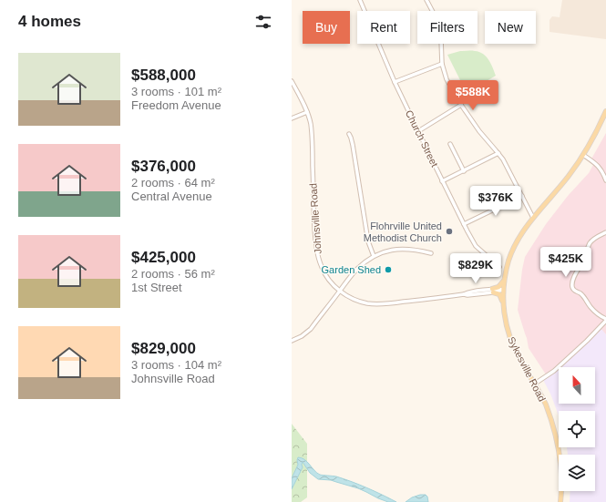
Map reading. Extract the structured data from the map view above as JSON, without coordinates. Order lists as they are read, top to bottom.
{
  "streets": {
    "main road": ["Sykesville Road"],
    "street": ["Church Street", "Johnsville Road"]
  },
  "crossings": [
    ["Johnsville Road", "Sykesville Road"]
  ],
  "places": ["Flohrville United Methodist Church", "Garden Shed"],
  "north": "top",
  "page": {
    "heading": "4 homes",
    "chip": [
      "Buy",
      "Rent",
      "Filters",
      "New"
    ],
    "list": [
      {
        "name": "$588,000",
        "note": "3 rooms · 101 m² · Freedom Avenue"
      },
      {
        "name": "$376,000",
        "note": "2 rooms · 64 m² · Central Avenue"
      },
      {
        "name": "$425,000",
        "note": "2 rooms · 56 m² · 1st Street"
      },
      {
        "name": "$829,000",
        "note": "3 rooms · 104 m² · Johnsville Road"
      }
    ],
    "price": [
      "$588K",
      "$376K",
      "$425K",
      "$829K"
    ]
  }
}
